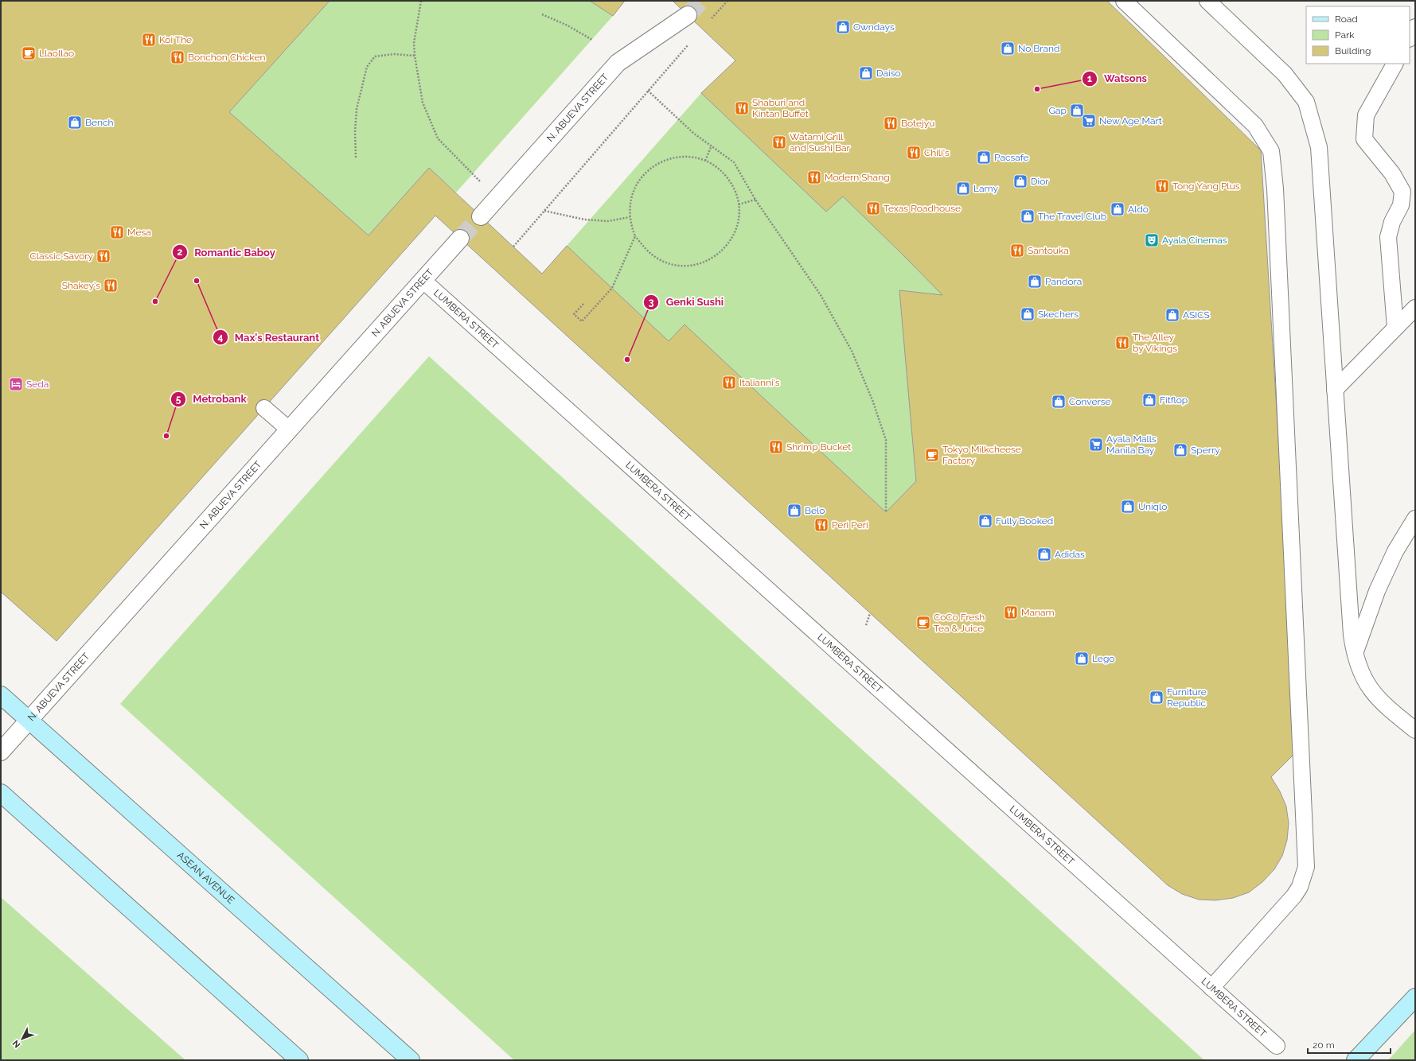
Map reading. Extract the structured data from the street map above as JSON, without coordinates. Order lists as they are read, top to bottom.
{
  "streets": {
    "street": ["N. ABUEVA STREET", "ASEAN AVENUE"],
    "lane": ["LUMBERA STREET"]
  },
  "crossings": [
    ["N. ABUEVA STREET", "LUMBERA STREET"],
    ["N. ABUEVA STREET", "ASEAN AVENUE"]
  ],
  "places": {
    "shop": [
      "Owndays",
      "No Brand",
      "Daiso",
      "Gap",
      "Bench",
      "Pacsafe",
      "Dior",
      "Lamy",
      "Aldo",
      "The Travel Club",
      "Pandora",
      "Skechers",
      "ASICS",
      "Fitflop",
      "Converse",
      "Sperry",
      "Uniqlo",
      "Belo",
      "Fully Booked",
      "Adidas",
      "Lego",
      "Furniture Republic"
    ],
    "restaurant": [
      "Koi The",
      "Bonchon Chicken",
      "Shaburi and Kintan Buffet",
      "Botejyu",
      "Watami Grill and Sushi Bar",
      "Chili's",
      "Modern Shang",
      "Tong Yang Plus",
      "Texas Roadhouse",
      "Mesa",
      "Santouka",
      "Classic Savory",
      "Shakey's",
      "The Alley by Vikings",
      "Italianni's",
      "Shrimp Bucket",
      "Peri Peri",
      "Manam"
    ],
    "cafe": ["Llaollao", "Tokyo Milkcheese Factory", "CoCo Fresh Tea & Juice"],
    "other": [
      "Watsons",
      "Max's Restaurant",
      "Romantic Baboy",
      "Genki Sushi",
      "Metrobank"
    ],
    "supermarket": ["New Age Mart", "Ayala Malls Manila Bay"],
    "theatre": ["Ayala Cinemas"],
    "hotel": ["Seda"]
  },
  "legend": ["Road", "Park", "Building"],
  "scale_bar": "20 m",
  "north": "bottom left"
}
